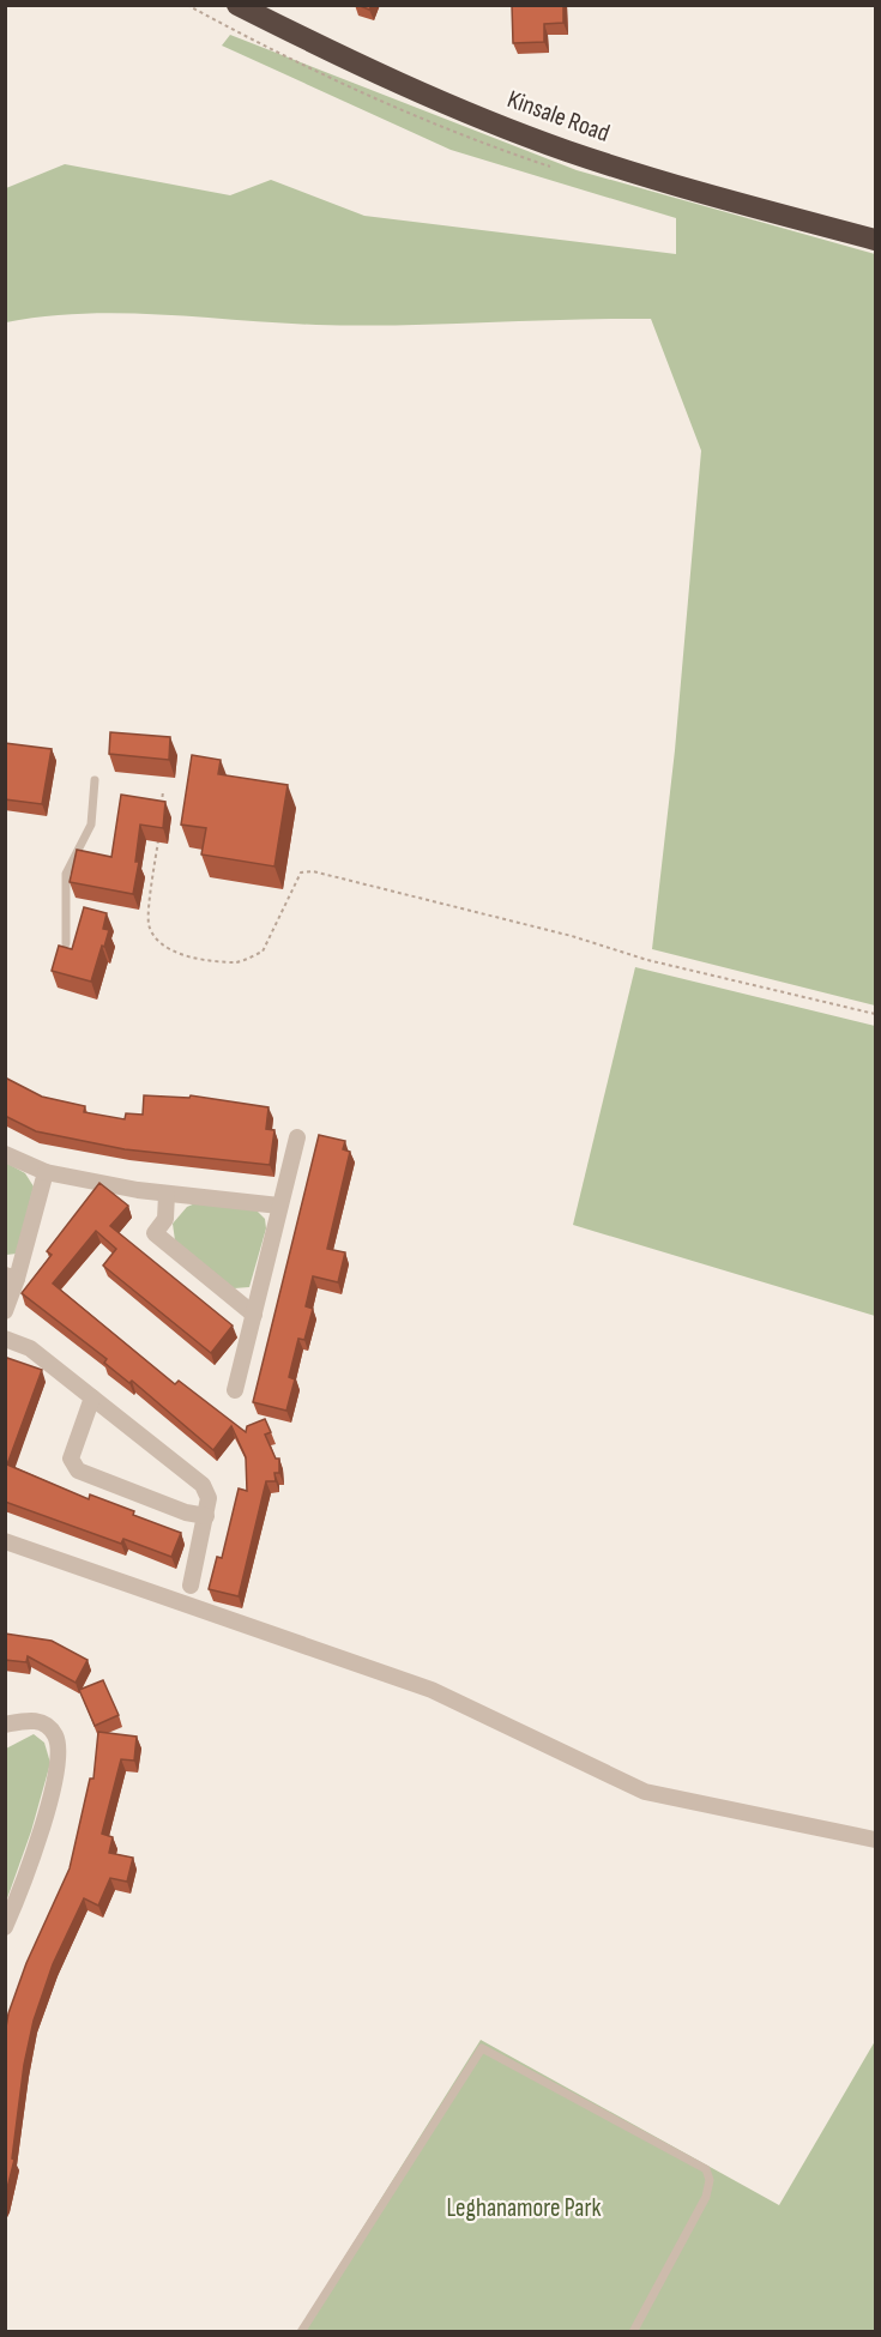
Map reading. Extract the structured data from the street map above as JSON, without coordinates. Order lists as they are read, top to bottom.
{
  "streets": {
    "highway": ["Kinsale Road"]
  },
  "parks": ["Leghanamore Park"]
}
